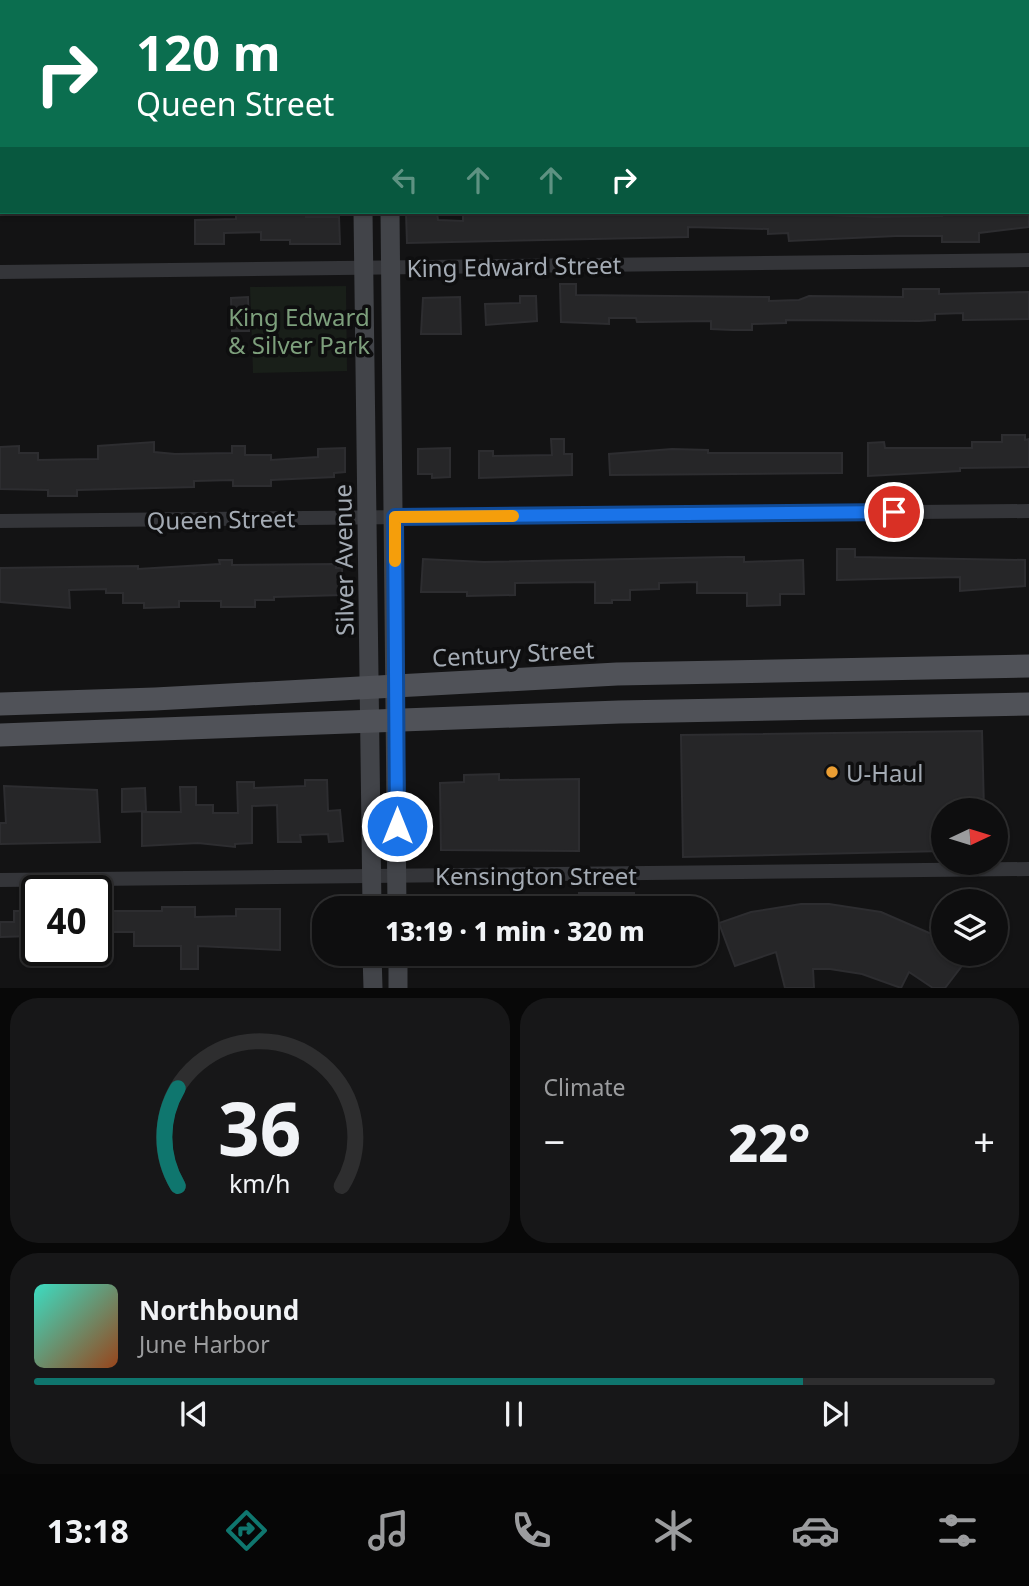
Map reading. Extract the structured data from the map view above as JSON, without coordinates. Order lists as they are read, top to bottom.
{
  "streets": {
    "main road": ["Century Street"],
    "street": [
      "King Edward Street",
      "Queen Street",
      "Silver Avenue",
      "Kensington Street"
    ]
  },
  "crossings": [
    ["King Edward Street", "Silver Avenue"],
    ["Queen Street", "Silver Avenue"],
    ["Silver Avenue", "Century Street"],
    ["Silver Avenue", "Kensington Street"]
  ],
  "parks": ["King Edward & Silver Park"],
  "places": ["U-Haul"],
  "north": "right",
  "page": {
    "turn": ["120 m", "Queen Street"],
    "limit": "40",
    "trip": "13:19 · 1 min · 320 m",
    "tile": "Climate",
    "heat": ["−", "22°", "+"],
    "song": ["Northbound", "June Harbor"],
    "tabs": "13:18",
    "gauge": ["36", "km/h"]
  }
}
